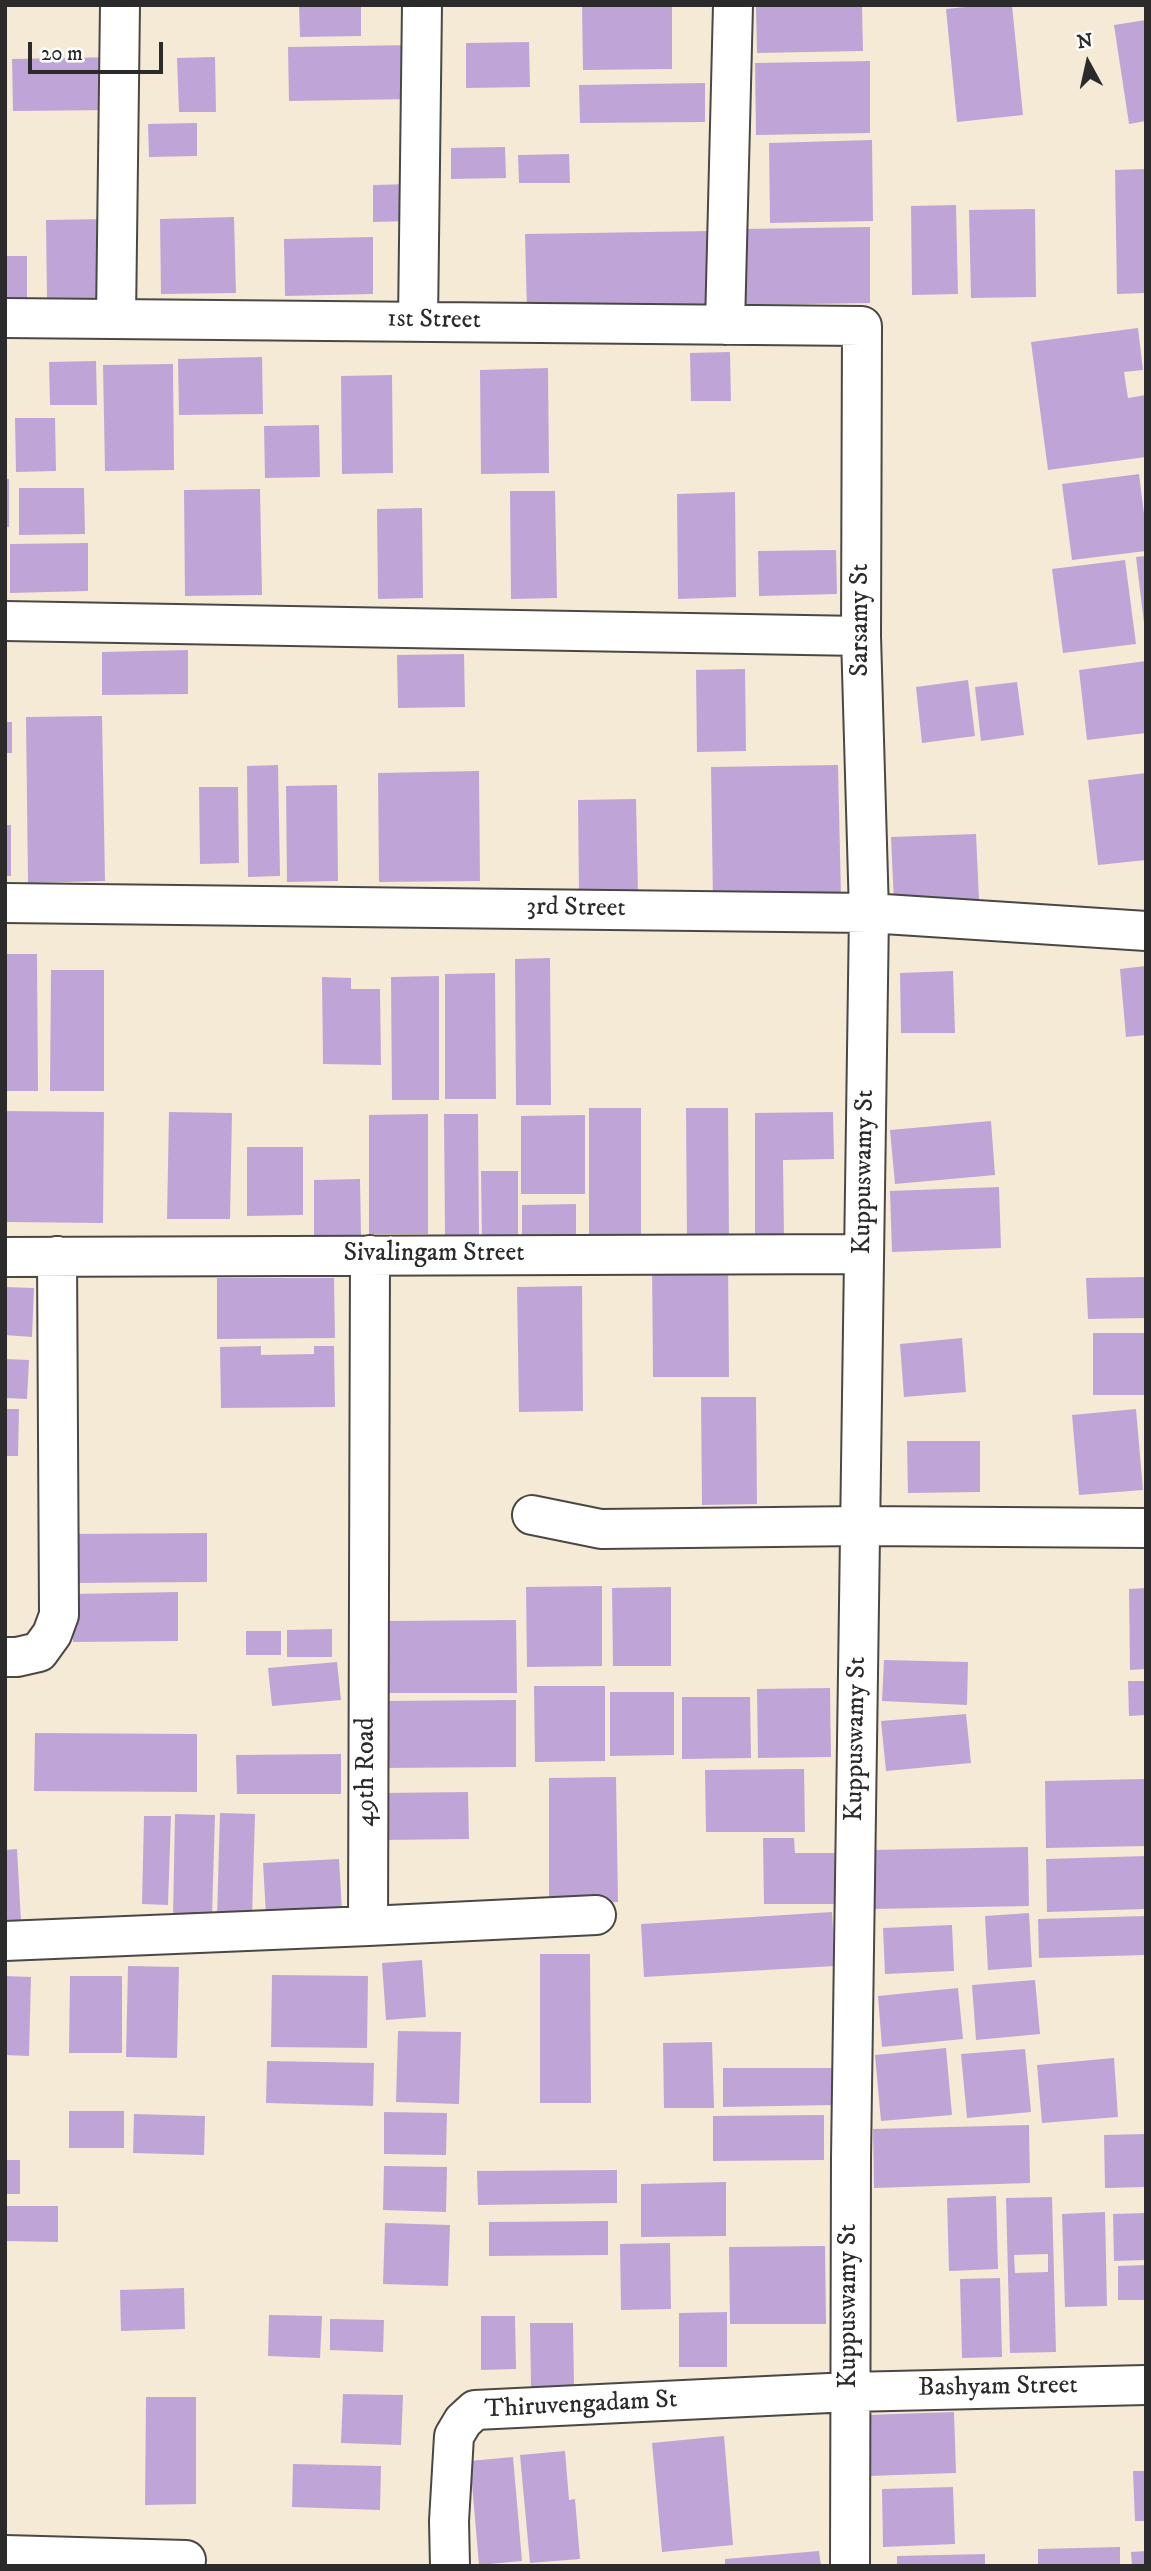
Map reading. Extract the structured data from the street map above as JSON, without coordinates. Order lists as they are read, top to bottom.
{
  "streets": {
    "street": [
      "1st Street",
      "Sarsamy St",
      "3rd Street",
      "Kuppuswamy St",
      "Sivalingam Street",
      "49th Road",
      "Bashyam Street",
      "Thiruvengadam St"
    ]
  },
  "crossings": [
    ["1st Street", "Sarsamy St"],
    ["Sarsamy St", "3rd Street"],
    ["Sarsamy St", "Kuppuswamy St"],
    ["3rd Street", "Kuppuswamy St"],
    ["Kuppuswamy St", "Sivalingam Street"],
    ["Kuppuswamy St", "Bashyam Street"],
    ["Kuppuswamy St", "Thiruvengadam St"],
    ["Sivalingam Street", "49th Road"],
    ["Bashyam Street", "Thiruvengadam St"]
  ],
  "scale_bar": "20 m",
  "north": "top"
}
